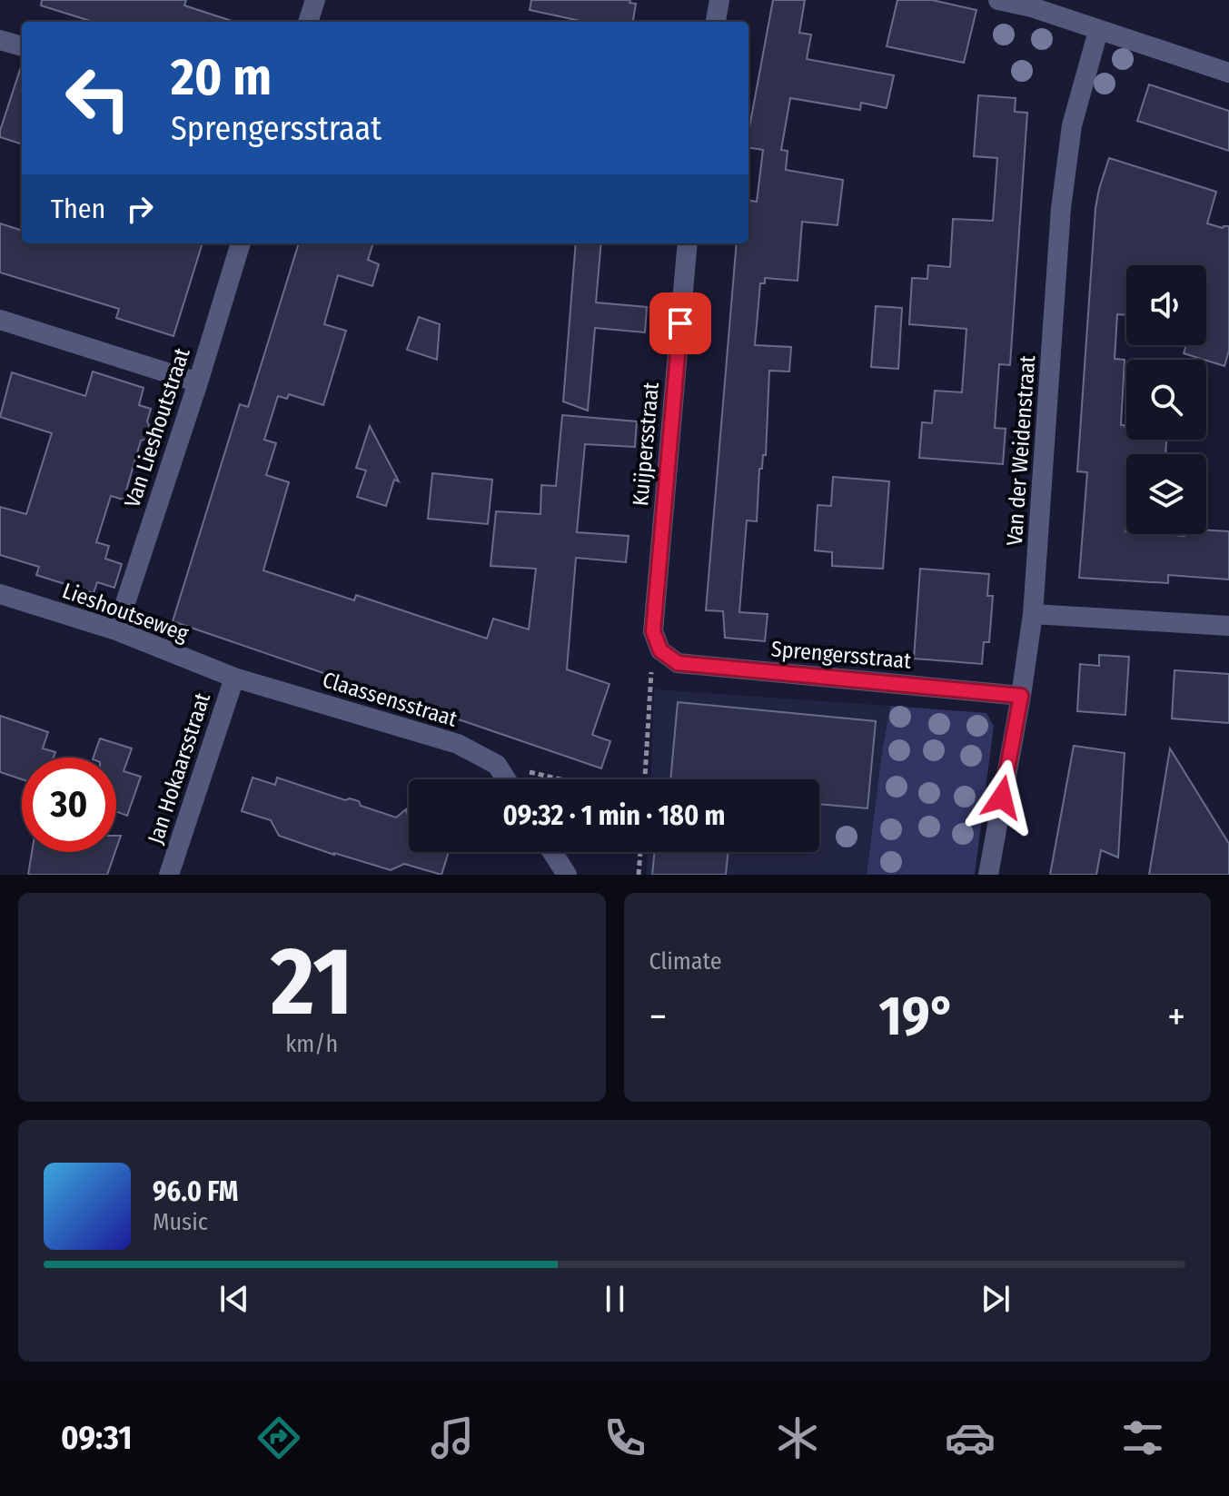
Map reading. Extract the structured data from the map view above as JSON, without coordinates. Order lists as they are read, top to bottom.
{
  "streets": {
    "street": [
      "Van Lieshoutstraat",
      "Kuijpersstraat",
      "Van der Weidenstraat",
      "Lieshoutseweg",
      "Sprengersstraat",
      "Claassensstraat",
      "Jan Hokaarsstraat"
    ]
  },
  "crossings": [
    ["Van Lieshoutstraat", "Lieshoutseweg"],
    ["Kuijpersstraat", "Sprengersstraat"],
    ["Van der Weidenstraat", "Sprengersstraat"],
    ["Lieshoutseweg", "Claassensstraat"],
    ["Lieshoutseweg", "Jan Hokaarsstraat"],
    ["Claassensstraat", "Jan Hokaarsstraat"]
  ],
  "page": {
    "turn": ["20 m", "Sprengersstraat"],
    "then": "Then",
    "limit": "30",
    "trip": "09:32 · 1 min · 180 m",
    "tile": [
      ["21", "km/h"],
      "Climate"
    ],
    "heat": ["−", "19°", "+"],
    "song": ["96.0 FM", "Music"],
    "tabs": "09:31"
  }
}
